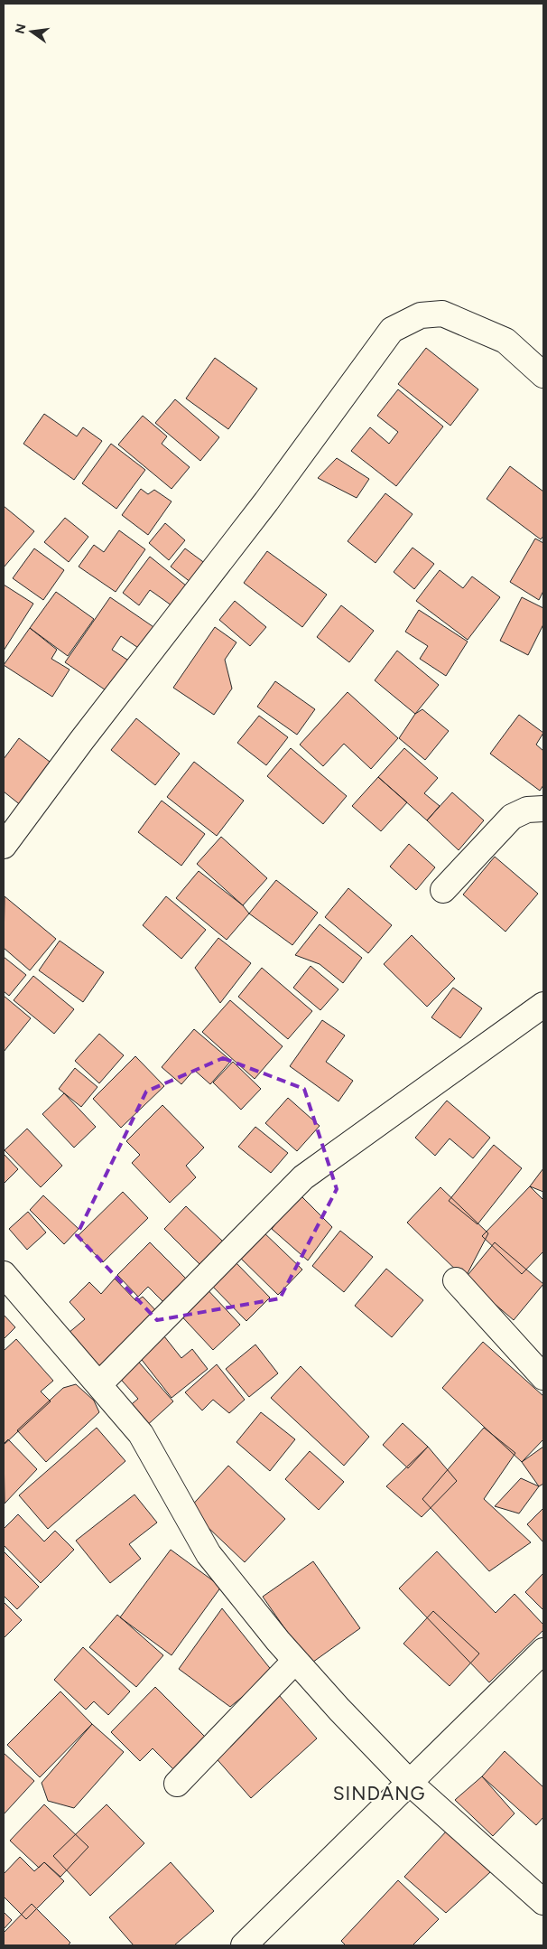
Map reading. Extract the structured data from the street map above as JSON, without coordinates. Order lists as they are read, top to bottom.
{
  "districts": ["SINDANG"],
  "north": "left"
}
